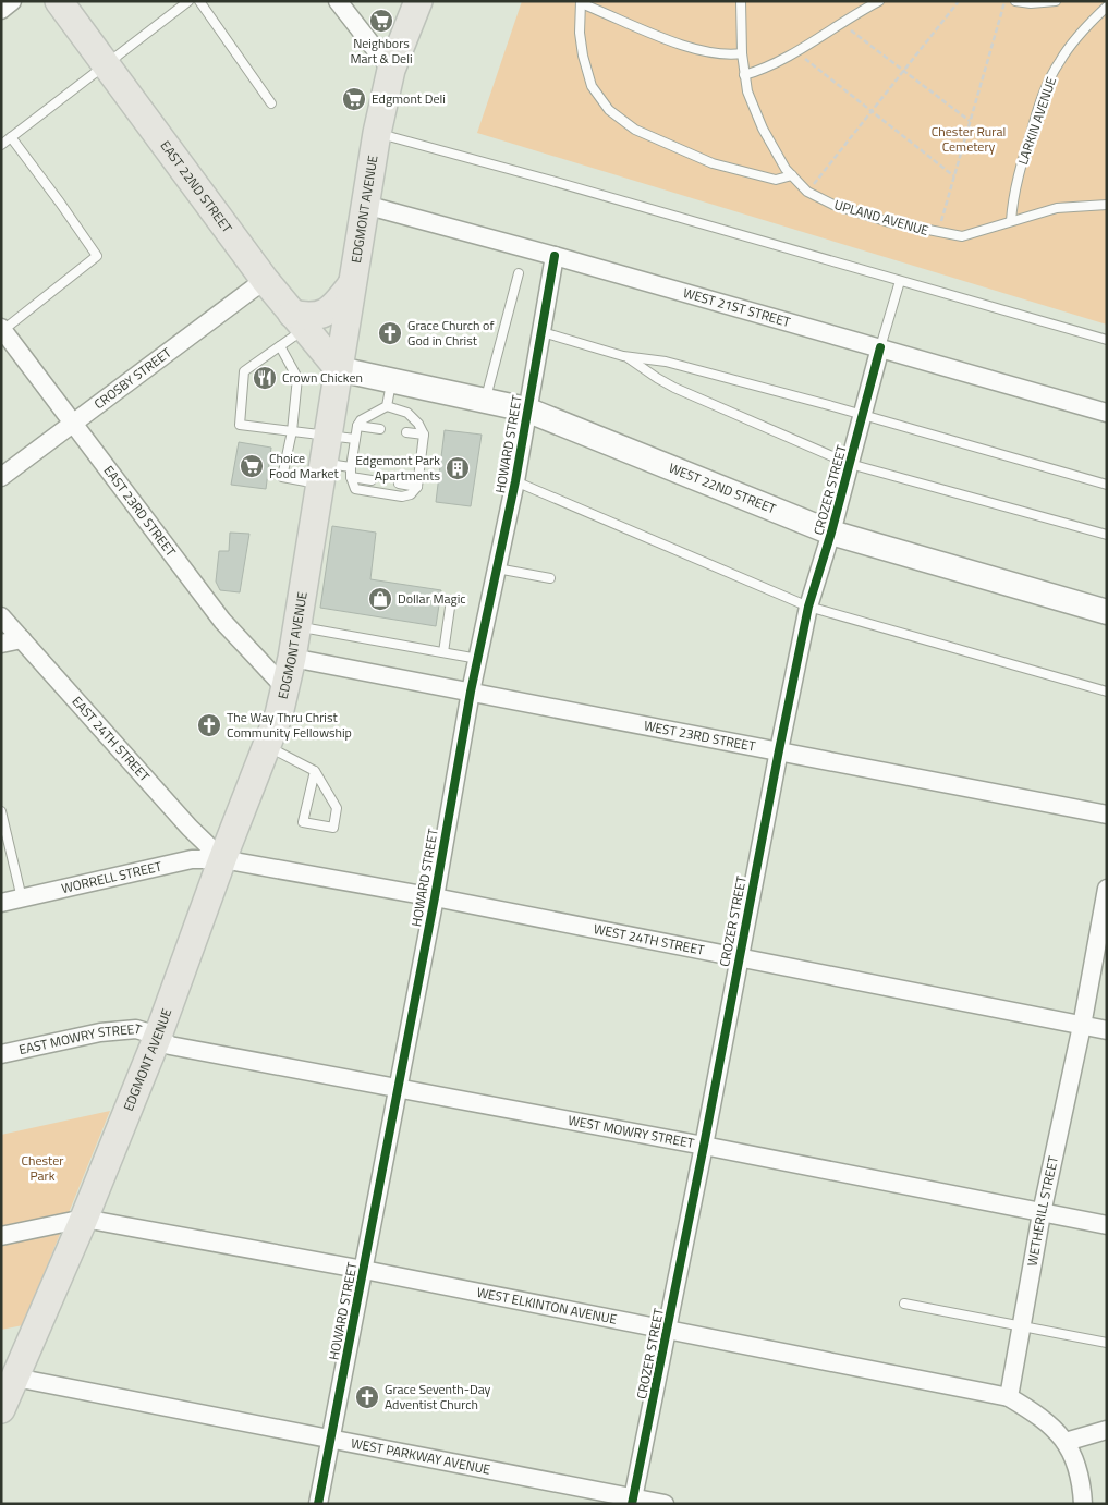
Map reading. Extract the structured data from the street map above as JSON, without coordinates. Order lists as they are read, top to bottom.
{
  "streets": {
    "main road": ["EAST 22ND STREET", "EDGMONT AVENUE"],
    "street": [
      "WEST 21ST STREET",
      "CROSBY STREET",
      "HOWARD STREET",
      "WEST 22ND STREET",
      "CROZER STREET",
      "EAST 23RD STREET",
      "WEST 23RD STREET",
      "EAST 24TH STREET",
      "WORRELL STREET",
      "WEST 24TH STREET",
      "EAST MOWRY STREET",
      "WEST MOWRY STREET",
      "WETHERILL STREET",
      "WEST ELKINTON AVENUE",
      "WEST PARKWAY AVENUE"
    ],
    "lane": ["LARKIN AVENUE", "UPLAND AVENUE"]
  },
  "crossings": [
    ["LARKIN AVENUE", "UPLAND AVENUE"],
    ["EAST 22ND STREET", "EDGMONT AVENUE"],
    ["EAST 22ND STREET", "CROSBY STREET"],
    ["EAST 22ND STREET", "WEST 22ND STREET"],
    ["EDGMONT AVENUE", "WEST 21ST STREET"],
    ["EDGMONT AVENUE", "WEST 22ND STREET"],
    ["EDGMONT AVENUE", "EAST 23RD STREET"],
    ["EDGMONT AVENUE", "WEST 23RD STREET"],
    ["EDGMONT AVENUE", "EAST 24TH STREET"],
    ["EDGMONT AVENUE", "WORRELL STREET"],
    ["EDGMONT AVENUE", "WEST 24TH STREET"],
    ["EDGMONT AVENUE", "EAST MOWRY STREET"],
    ["EDGMONT AVENUE", "WEST MOWRY STREET"],
    ["EDGMONT AVENUE", "WEST ELKINTON AVENUE"],
    ["EDGMONT AVENUE", "WEST PARKWAY AVENUE"],
    ["WEST 21ST STREET", "HOWARD STREET"],
    ["WEST 21ST STREET", "CROZER STREET"],
    ["CROSBY STREET", "EAST 23RD STREET"],
    ["HOWARD STREET", "WEST 22ND STREET"],
    ["HOWARD STREET", "WEST 23RD STREET"],
    ["HOWARD STREET", "WEST 24TH STREET"],
    ["HOWARD STREET", "WEST MOWRY STREET"],
    ["HOWARD STREET", "WEST ELKINTON AVENUE"],
    ["HOWARD STREET", "WEST PARKWAY AVENUE"],
    ["WEST 22ND STREET", "CROZER STREET"],
    ["CROZER STREET", "WEST 23RD STREET"],
    ["CROZER STREET", "WEST 24TH STREET"],
    ["CROZER STREET", "WEST MOWRY STREET"],
    ["CROZER STREET", "WEST ELKINTON AVENUE"],
    ["CROZER STREET", "WEST PARKWAY AVENUE"],
    ["EAST 24TH STREET", "WORRELL STREET"],
    ["EAST 24TH STREET", "WEST 24TH STREET"],
    ["WORRELL STREET", "WEST 24TH STREET"],
    ["WEST 24TH STREET", "WETHERILL STREET"],
    ["EAST MOWRY STREET", "WEST MOWRY STREET"],
    ["WEST MOWRY STREET", "WETHERILL STREET"],
    ["WETHERILL STREET", "WEST ELKINTON AVENUE"]
  ],
  "parks": ["Chester Rural Cemetery", "Chester Park"],
  "places": {
    "supermarket": ["Neighbors Mart & Deli", "Edgmont Deli", "Choice Food Market"],
    "church": ["Grace Church of God in Christ", "The Way Thru Christ Community Fellowship", "Grace Seventh-Day Adventist Church"],
    "restaurant": ["Crown Chicken"],
    "building": ["Edgemont Park Apartments"],
    "shop": ["Dollar Magic"]
  }
}
